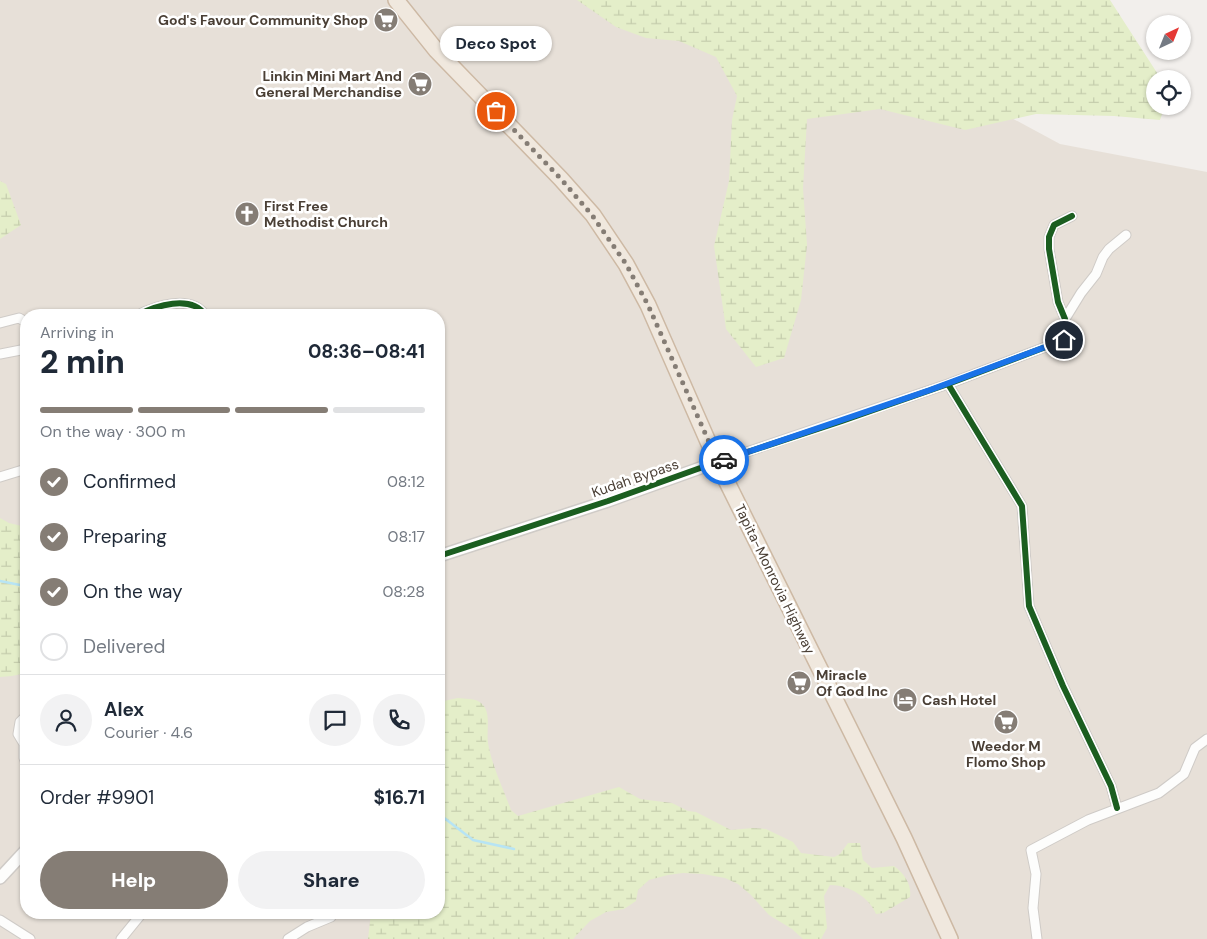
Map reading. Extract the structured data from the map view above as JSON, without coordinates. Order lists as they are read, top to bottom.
{
  "streets": {
    "highway": ["Tapita-Monrovia Highway"],
    "street": ["Kudah Bypass"]
  },
  "crossings": [
    ["Kudah Bypass", "Tapita-Monrovia Highway"]
  ],
  "places": {
    "supermarket": [
      "God's Favour Community Shop",
      "Linkin Mini Mart And General Merchandise",
      "Miracle Of God Inc",
      "Weedor M Flomo Shop"
    ],
    "other": ["Deco Spot"],
    "church": ["First Free Methodist Church"],
    "hotel": ["Cash Hotel"]
  },
  "north": "top right",
  "page": {
    "bubble": "Deco Spot",
    "heading": ["2 min", "Arriving in", "08:36–08:41"],
    "panel": [
      "Alex",
      "Courier · 4.6",
      "Order #9901",
      "$16.71"
    ],
    "bar": "On the way · 300 m",
    "list": [
      ["Confirmed", "08:12"],
      ["Preparing", "08:17"],
      ["On the way", "08:28"],
      "Delivered"
    ],
    "buttons": ["Help", "Share"]
  }
}
